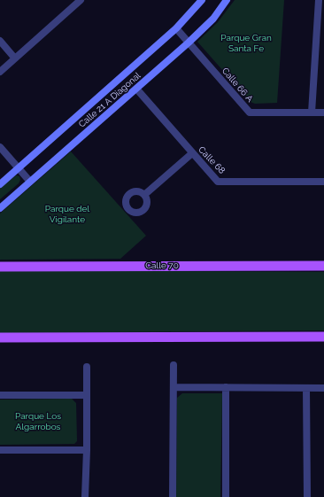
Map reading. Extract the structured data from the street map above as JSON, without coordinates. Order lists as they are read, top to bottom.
{
  "streets": {
    "main road": ["Calle 21 A Diagonal", "Calle 70"],
    "street": ["Calle 66 A", "Calle 68"]
  },
  "crossings": [
    ["Calle 66 A", "Calle 21 A Diagonal"],
    ["Calle 21 A Diagonal", "Calle 68"]
  ],
  "parks": ["Parque Gran Santa Fe", "Parque del Vigilante", "Parque Los Algarrobos"]
}
